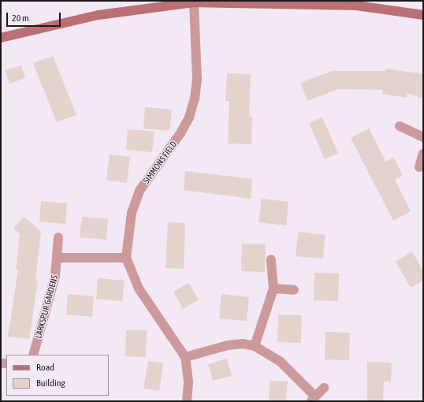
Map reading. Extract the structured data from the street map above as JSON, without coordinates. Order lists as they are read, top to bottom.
{
  "streets": {
    "street": ["SIMMONS FIELD", "LARKSPUR GARDENS"]
  },
  "legend": ["Road", "Building"],
  "scale_bar": "20 m"
}
